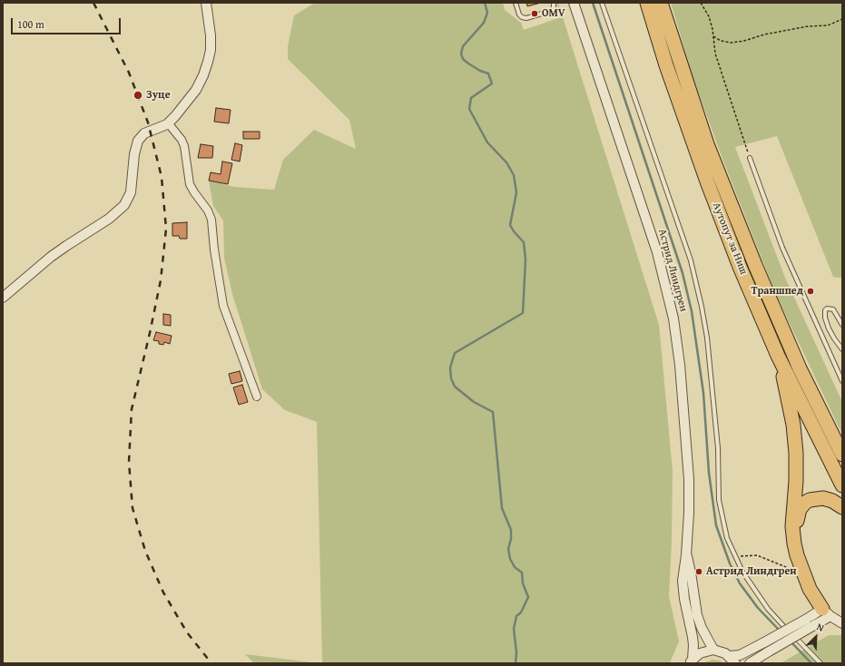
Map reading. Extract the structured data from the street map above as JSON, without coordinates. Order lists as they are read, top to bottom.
{
  "streets": {
    "highway": ["Аутопут за Ниш"],
    "street": ["Астрид Линдгрен"]
  },
  "places": [
    "OMV",
    "Зуце",
    "Траншпед",
    "Астрид Линдгрен"
  ],
  "scale_bar": "100 m",
  "north": "top right"
}
